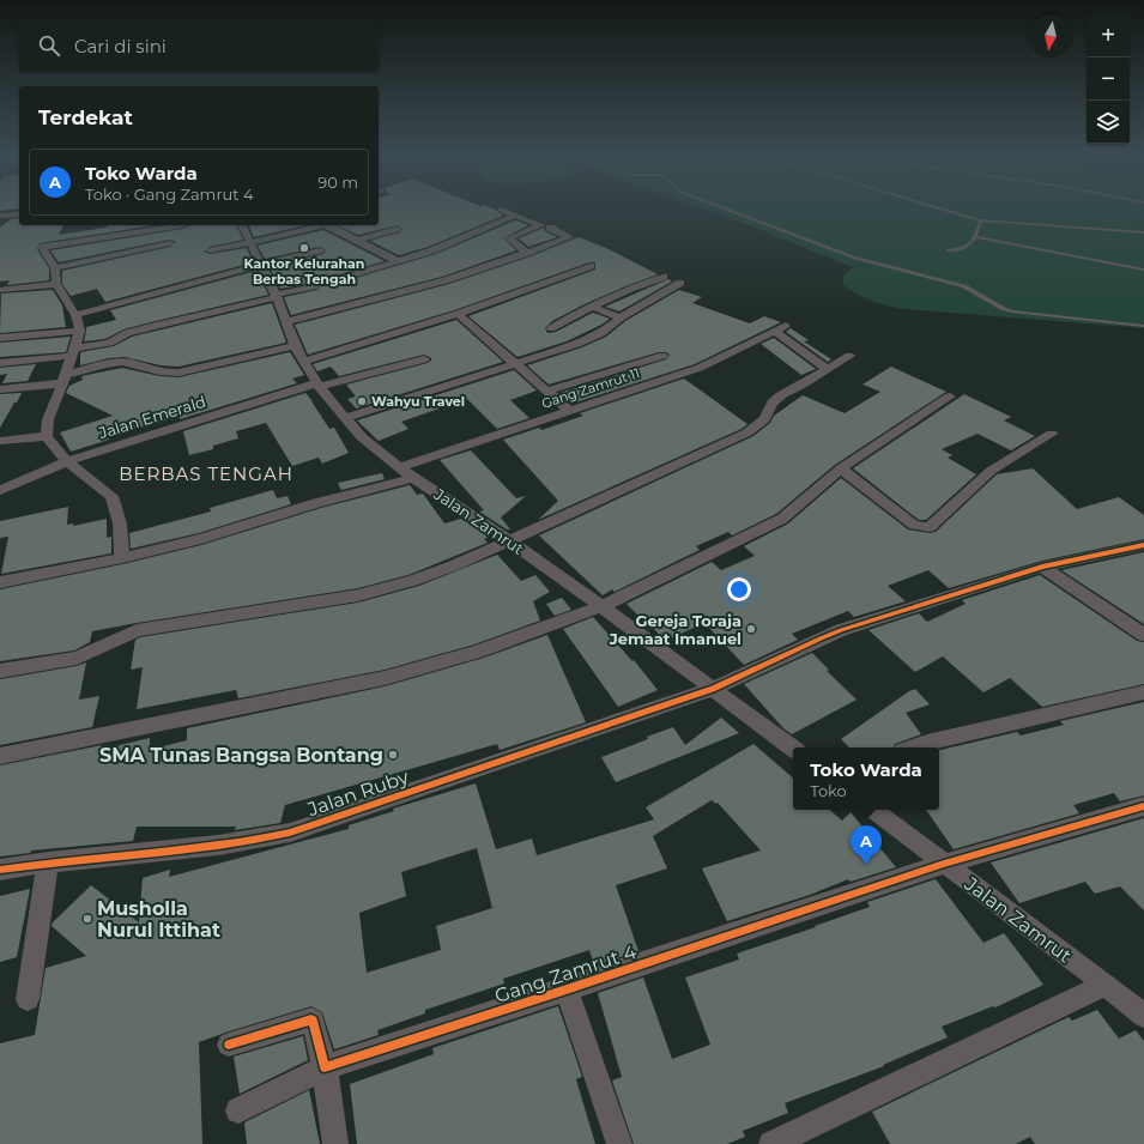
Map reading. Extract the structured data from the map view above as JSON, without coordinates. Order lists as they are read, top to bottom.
{
  "streets": {
    "street": [
      "Gang Zamrut 11",
      "Jalan Emerald",
      "Jalan Zamrut",
      "Jalan Ruby",
      "Gang Zamrut 4"
    ]
  },
  "crossings": [
    ["Gang Zamrut 11", "Jalan Zamrut"],
    ["Jalan Emerald", "Jalan Zamrut"],
    ["Jalan Zamrut", "Jalan Ruby"],
    ["Jalan Zamrut", "Gang Zamrut 4"]
  ],
  "districts": ["BERBAS TENGAH"],
  "places": [
    "Kantor Kelurahan Berbas Tengah",
    "Wahyu Travel",
    "Gereja Toraja Jemaat Imanuel",
    "SMA Tunas Bangsa Bontang",
    "Musholla Nurul Ittihat"
  ],
  "north": "bottom",
  "page": {
    "map_buttons": ["+", "−"],
    "search": "Cari di sini",
    "heading": "Terdekat",
    "list": [
      {
        "mark": "A",
        "name": "Toko Warda",
        "note": "Toko · Gang Zamrut 4",
        "value": "90 m"
      }
    ],
    "popup": ["Toko Warda", "Toko"],
    "pins": "A"
  }
}
